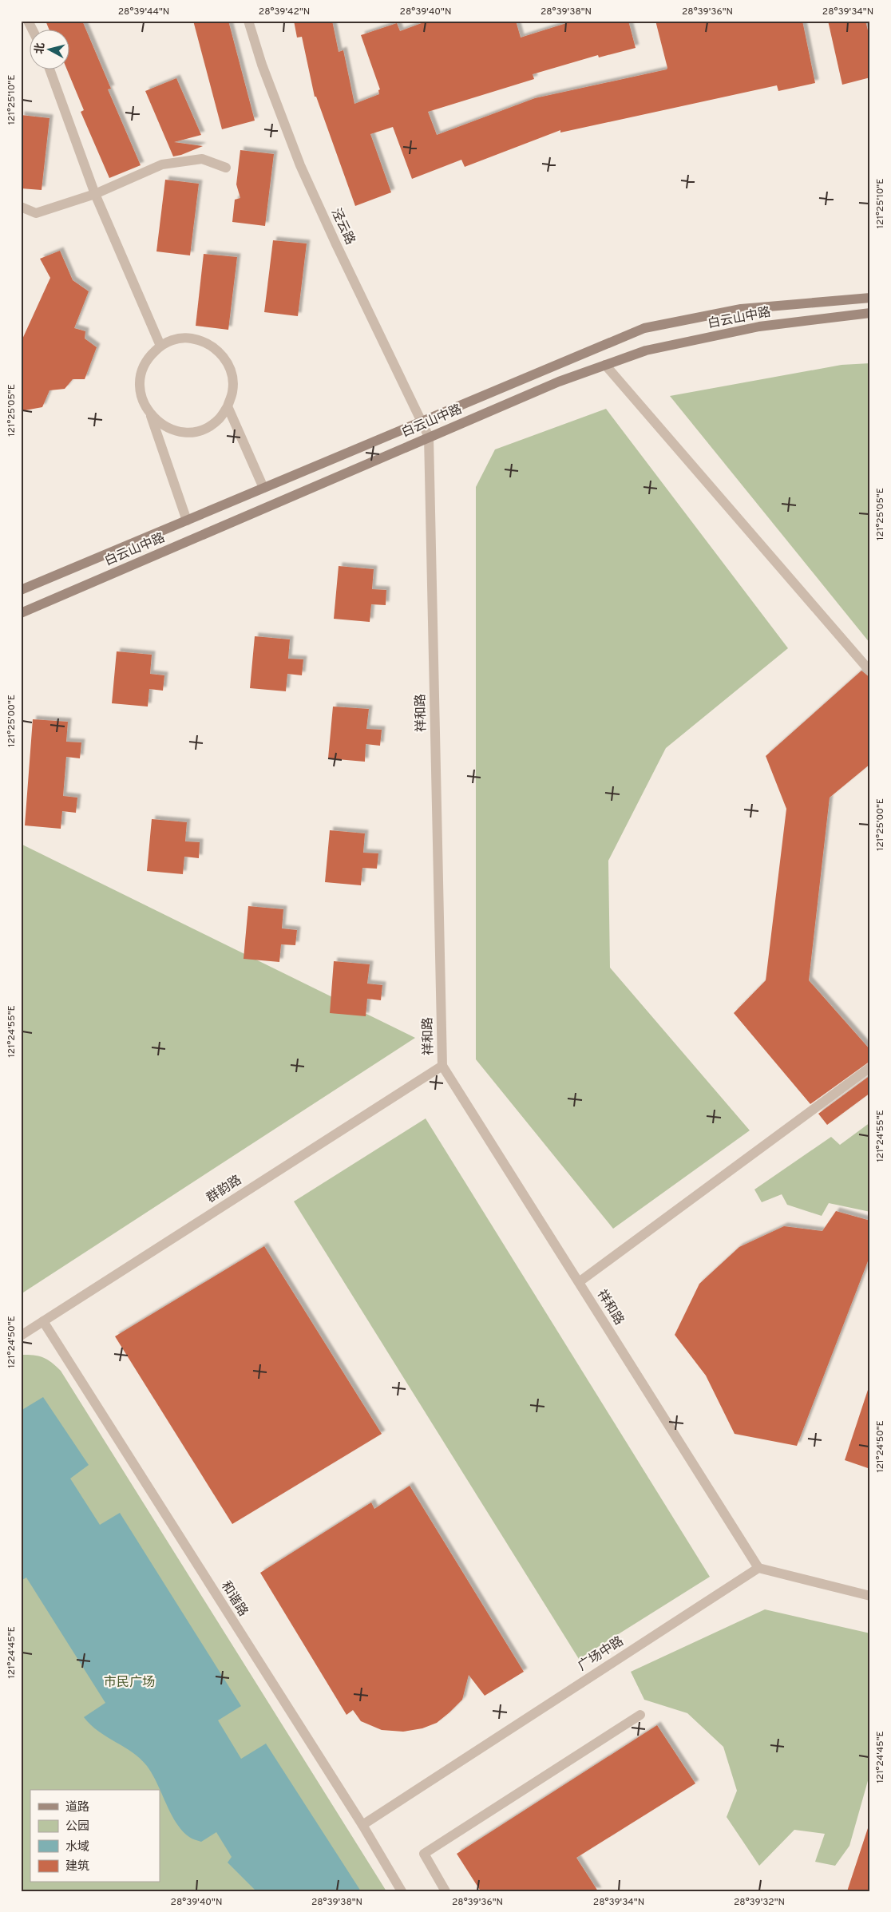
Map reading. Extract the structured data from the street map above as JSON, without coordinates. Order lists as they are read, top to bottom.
{
  "streets": {
    "main road": ["白云山中路"],
    "street": [
      "泾云路",
      "祥和路",
      "群韵路",
      "和谐路",
      "广场中路"
    ]
  },
  "crossings": [
    ["泾云路", "白云山中路"],
    ["泾云路", "祥和路"],
    ["白云山中路", "祥和路"],
    ["祥和路", "群韵路"],
    ["祥和路", "广场中路"],
    ["群韵路", "和谐路"],
    ["和谐路", "广场中路"]
  ],
  "parks": ["市民广场"],
  "legend": [
    "道路",
    "公园",
    "水域",
    "建筑"
  ],
  "north": "left",
  "coordinates": [
    "28°39'44\"N",
    "28°39'42\"N",
    "28°39'40\"N",
    "28°39'38\"N",
    "28°39'36\"N",
    "28°39'34\"N",
    "121°25'10\"E",
    "121°25'05\"E",
    "121°25'00\"E",
    "121°24'55\"E",
    "121°24'50\"E",
    "121°24'45\"E",
    "28°39'32\"N"
  ]
}
